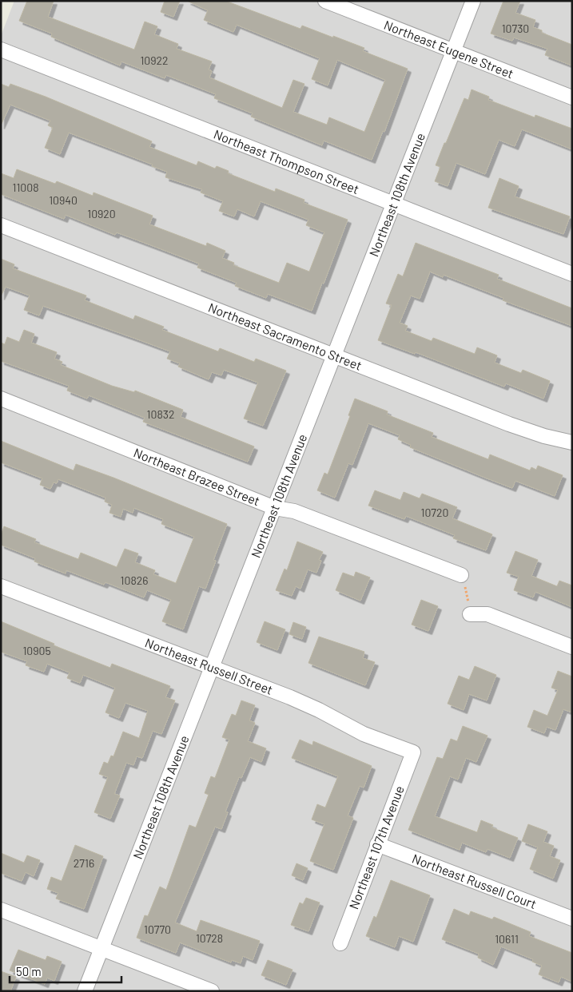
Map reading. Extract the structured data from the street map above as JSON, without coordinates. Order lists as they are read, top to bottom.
{
  "streets": {
    "street": [
      "Northeast Eugene Street",
      "Northeast Thompson Street",
      "Northeast 108th Avenue",
      "Northeast Sacramento Street",
      "Northeast Brazee Street",
      "Northeast Russell Street",
      "Northeast 107th Avenue",
      "Northeast Russell Court"
    ]
  },
  "crossings": [
    ["Northeast Eugene Street", "Northeast 108th Avenue"],
    ["Northeast Thompson Street", "Northeast 108th Avenue"],
    ["Northeast 108th Avenue", "Northeast Sacramento Street"],
    ["Northeast 108th Avenue", "Northeast Brazee Street"],
    ["Northeast 108th Avenue", "Northeast Russell Street"],
    ["Northeast Russell Street", "Northeast 107th Avenue"],
    ["Northeast 107th Avenue", "Northeast Russell Court"]
  ],
  "house_numbers": [
    "10730",
    "10922",
    "11008",
    "10940",
    "10920",
    "10832",
    "10720",
    "10826",
    "10905",
    "2716",
    "10770",
    "10728",
    "10611"
  ],
  "scale_bar": "50 m"
}
